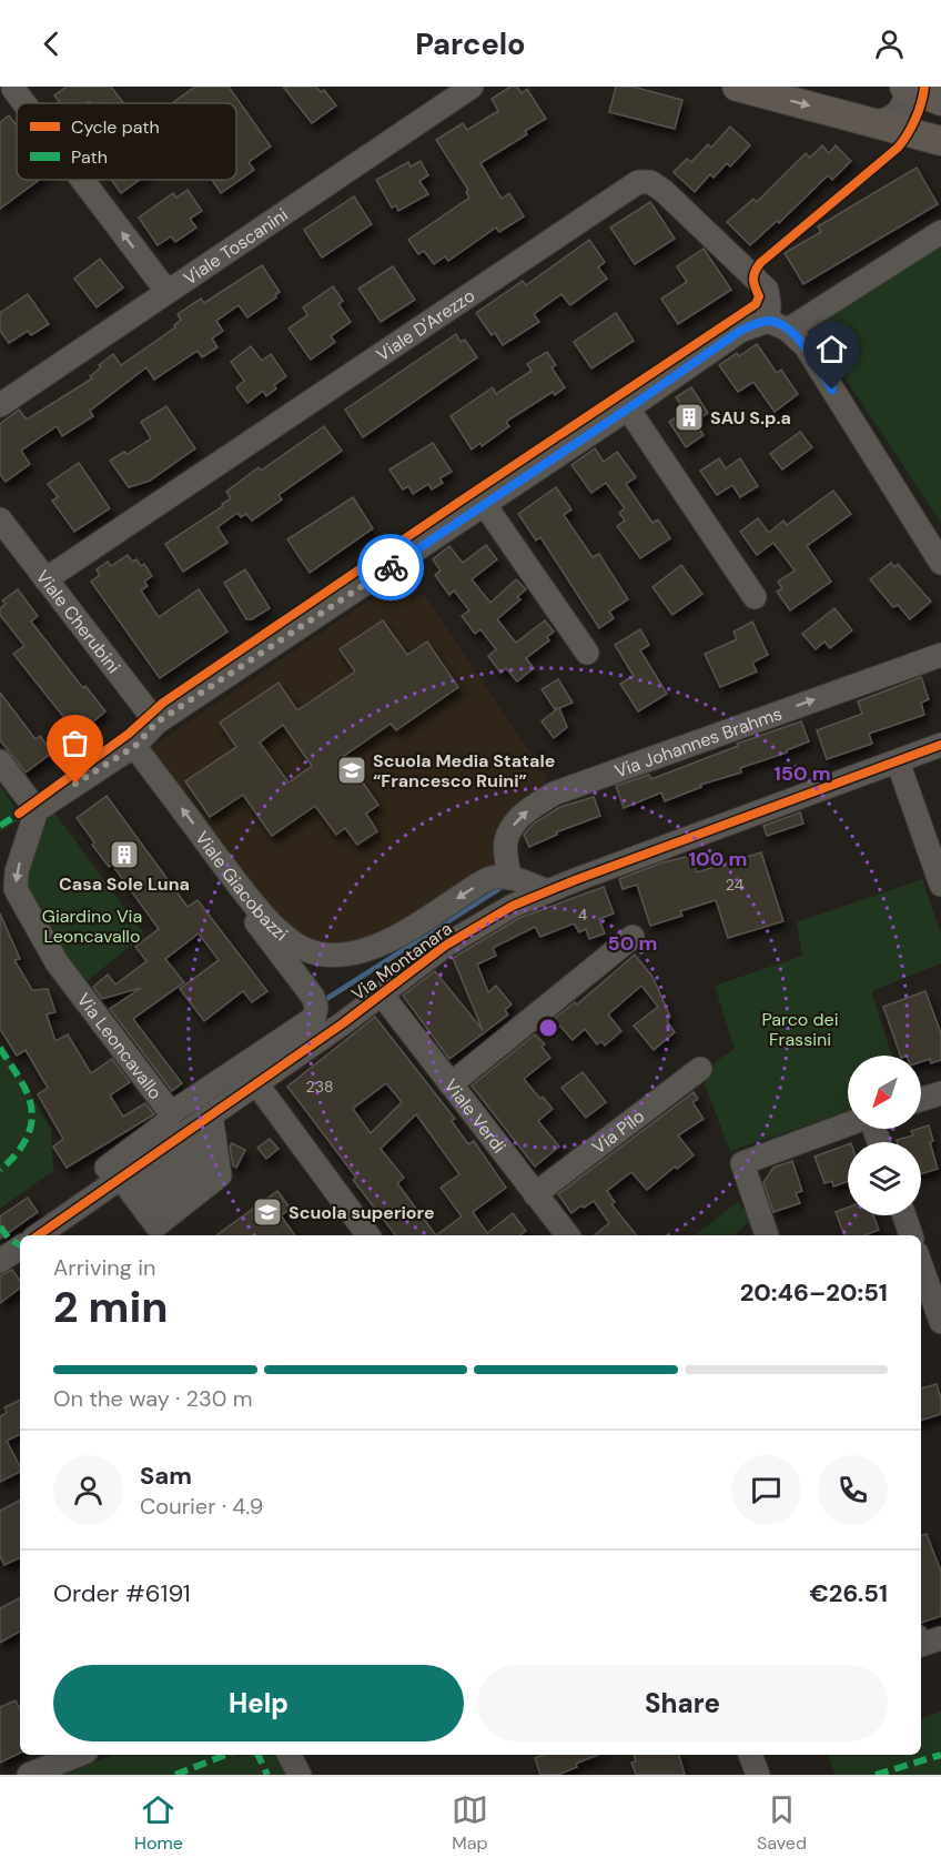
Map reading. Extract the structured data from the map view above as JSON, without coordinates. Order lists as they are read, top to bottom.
{
  "streets": {
    "street": [
      "Viale Toscanini",
      "Viale D'Arezzo",
      "Viale Cherubini",
      "Via Johannes Brahms",
      "Viale Giacobazzi",
      "Via Montanara",
      "Via Leoncavallo",
      "Viale Verdi",
      "Via Pilo"
    ]
  },
  "crossings": [
    ["Viale D'Arezzo", "Viale Cherubini"],
    ["Via Johannes Brahms", "Viale Giacobazzi"],
    ["Via Montanara", "Viale Verdi"],
    ["Viale Verdi", "Via Pilo"]
  ],
  "one_way": ["Via Johannes Brahms", "Viale Giacobazzi", "Via Leoncavallo"],
  "parks": ["Giardino Via Leoncavallo", "Parco dei Frassini"],
  "places": {
    "building": ["SAU S.p.a", "Casa Sole Luna"],
    "school or university": ["Scuola Media Statale “Francesco Ruini”", "Scuola superiore"]
  },
  "house_numbers": ["24", "4", "238"],
  "legend": ["Cycle path", "Path"],
  "north": "bottom left",
  "page": {
    "header": "Parcelo",
    "heading": ["2 min", "Arriving in", "20:46–20:51"],
    "panel": [
      "Sam",
      "Courier · 4.9",
      "Order #6191",
      "€26.51"
    ],
    "bar": "On the way · 230 m",
    "buttons": ["Help", "Share"],
    "tabs": ["Home", "Map", "Saved"]
  },
  "rings": ["150 m", "100 m", "50 m"]
}
